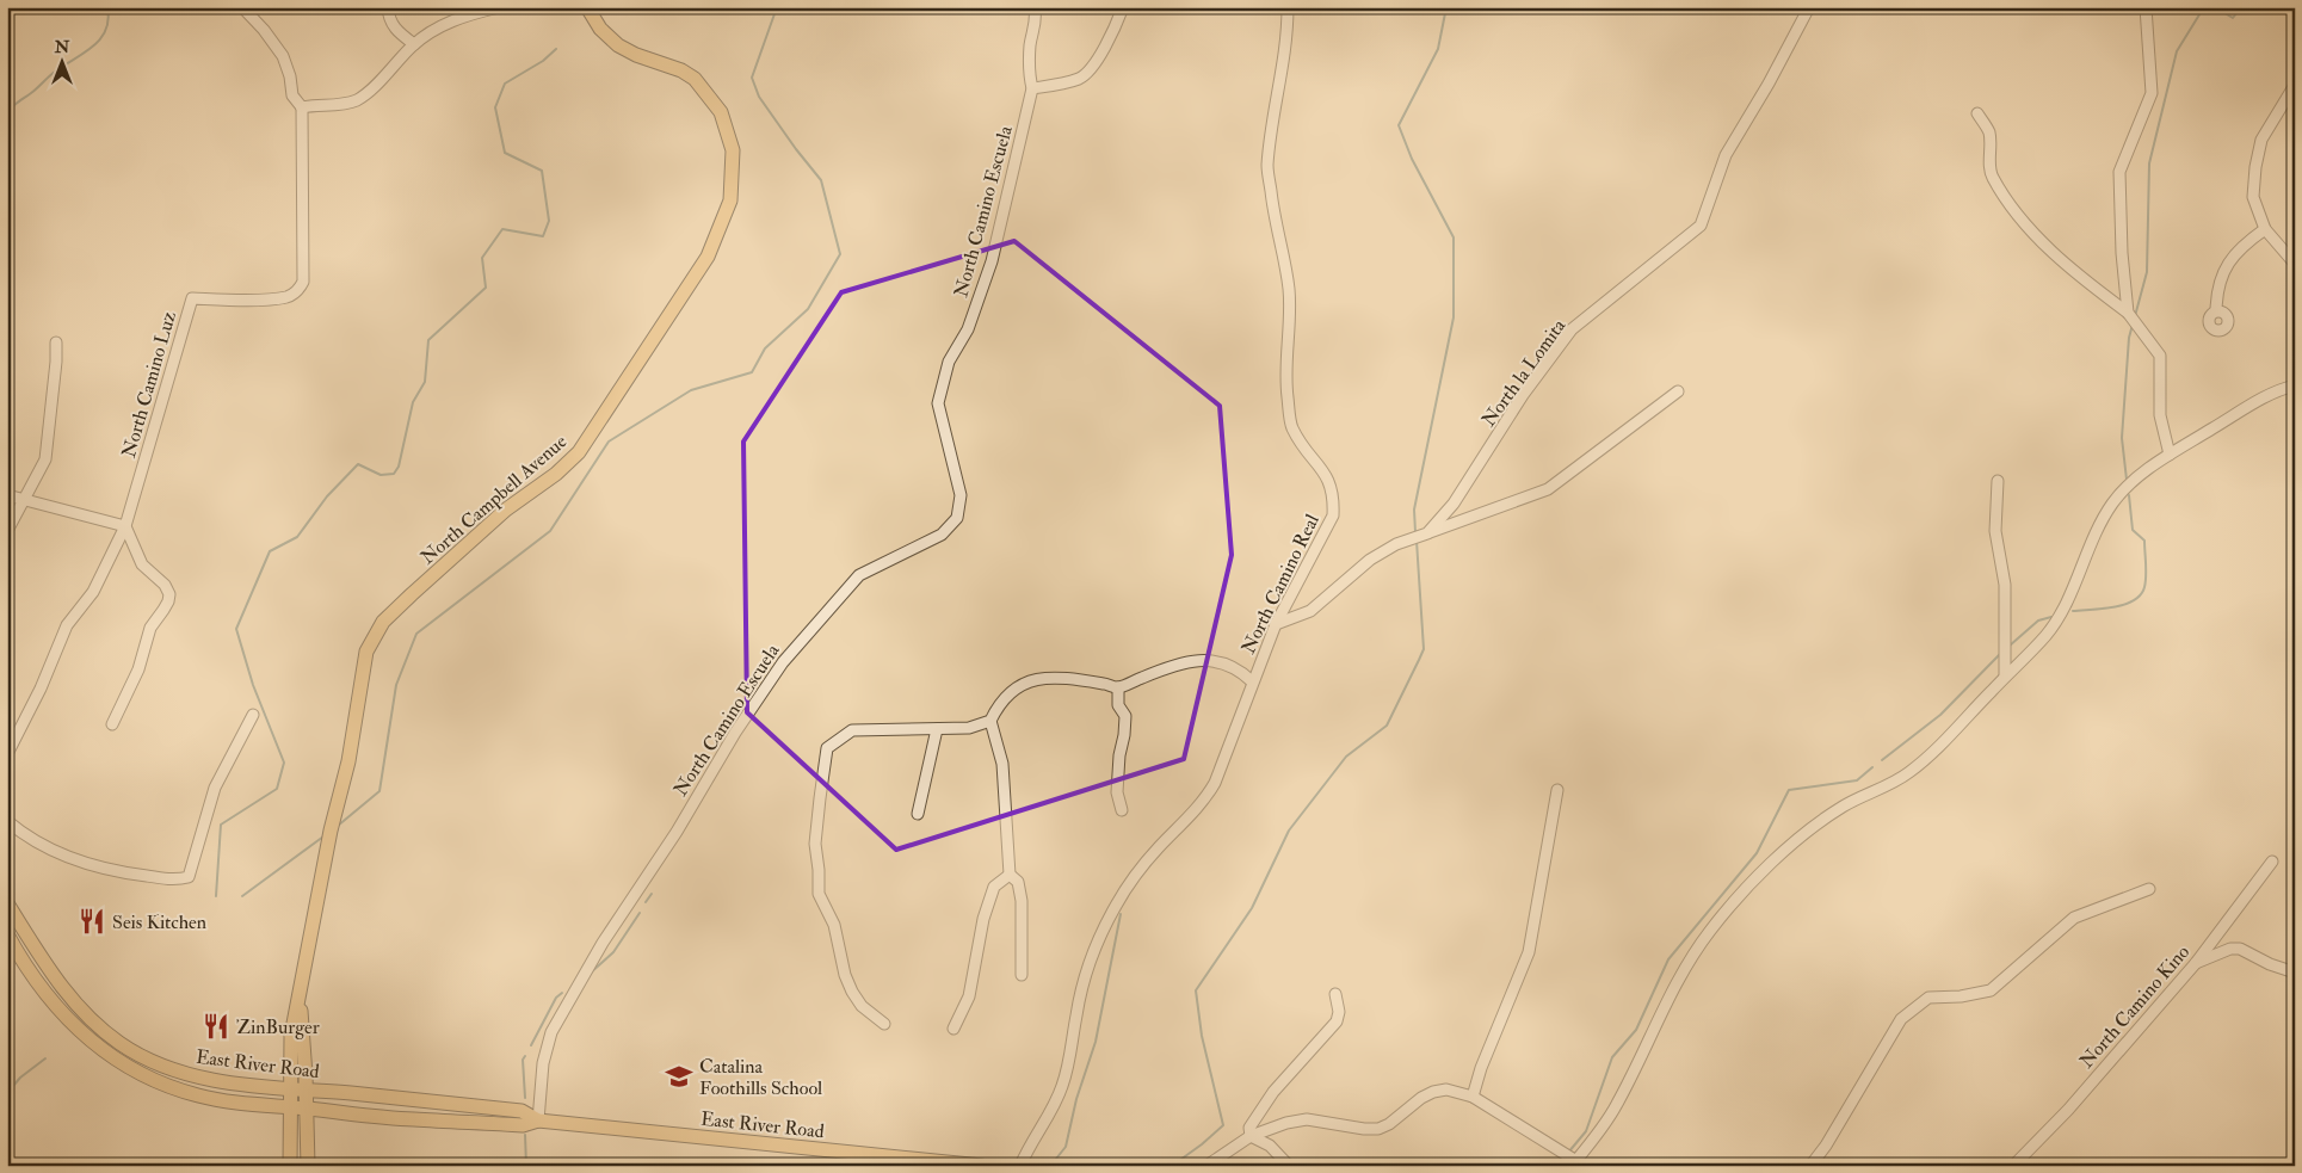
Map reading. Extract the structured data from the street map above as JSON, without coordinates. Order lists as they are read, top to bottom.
{
  "streets": {
    "main road": ["North Campbell Avenue", "East River Road"],
    "street": [
      "North Camino Escuela",
      "North la Lomita",
      "North Camino Luz",
      "North Camino Real",
      "North Camino Kino"
    ]
  },
  "crossings": [
    ["North Camino Escuela", "East River Road"],
    ["North la Lomita", "North Camino Real"],
    ["North Campbell Avenue", "East River Road"]
  ],
  "places": {
    "restaurant": ["Seis Kitchen", "ZinBurger"],
    "school or university": ["Catalina Foothills School"]
  },
  "north": "top"
}
